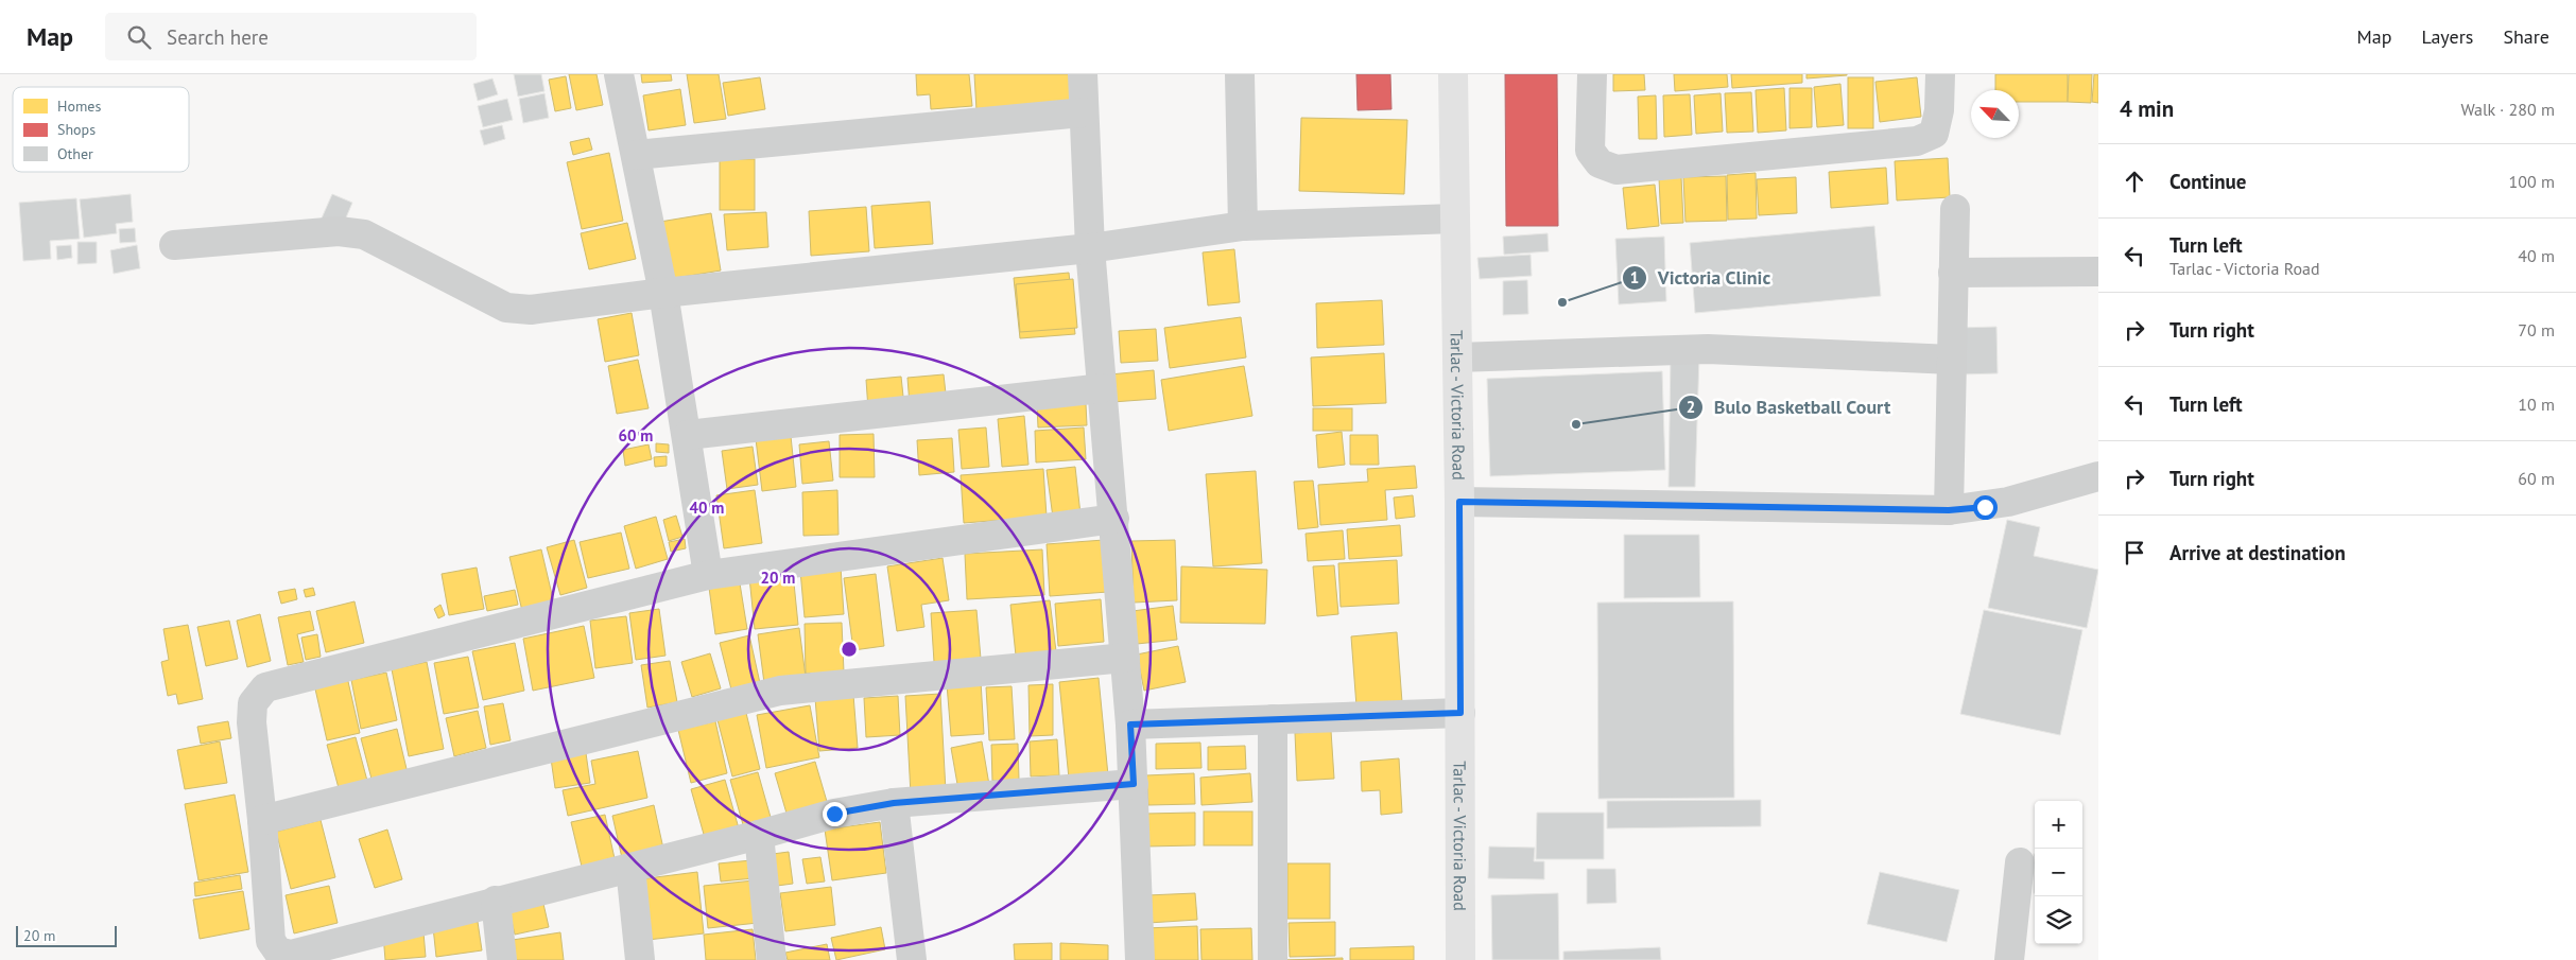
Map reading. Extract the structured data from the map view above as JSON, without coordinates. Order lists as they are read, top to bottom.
{
  "streets": {
    "main road": ["Tarlac - Victoria Road"]
  },
  "places": ["Victoria Clinic", "Bulo Basketball Court"],
  "legend": ["Homes", "Shops", "Other"],
  "scale_bar": "20 m",
  "north": "top left",
  "page": {
    "header": "Map",
    "search": "Search here",
    "nav": ["Map", "Layers", "Share"],
    "heading": ["4 min", "Walk · 280 m"],
    "list": [
      ["Continue", "100 m"],
      ["Turn left", "Tarlac - Victoria Road", "40 m"],
      ["Turn right", "70 m"],
      ["Turn left", "10 m"],
      ["Turn right", "60 m"],
      "Arrive at destination"
    ],
    "map_buttons": ["+", "−"],
    "scale": "20 m"
  },
  "rings": ["60 m", "40 m", "20 m"]
}
